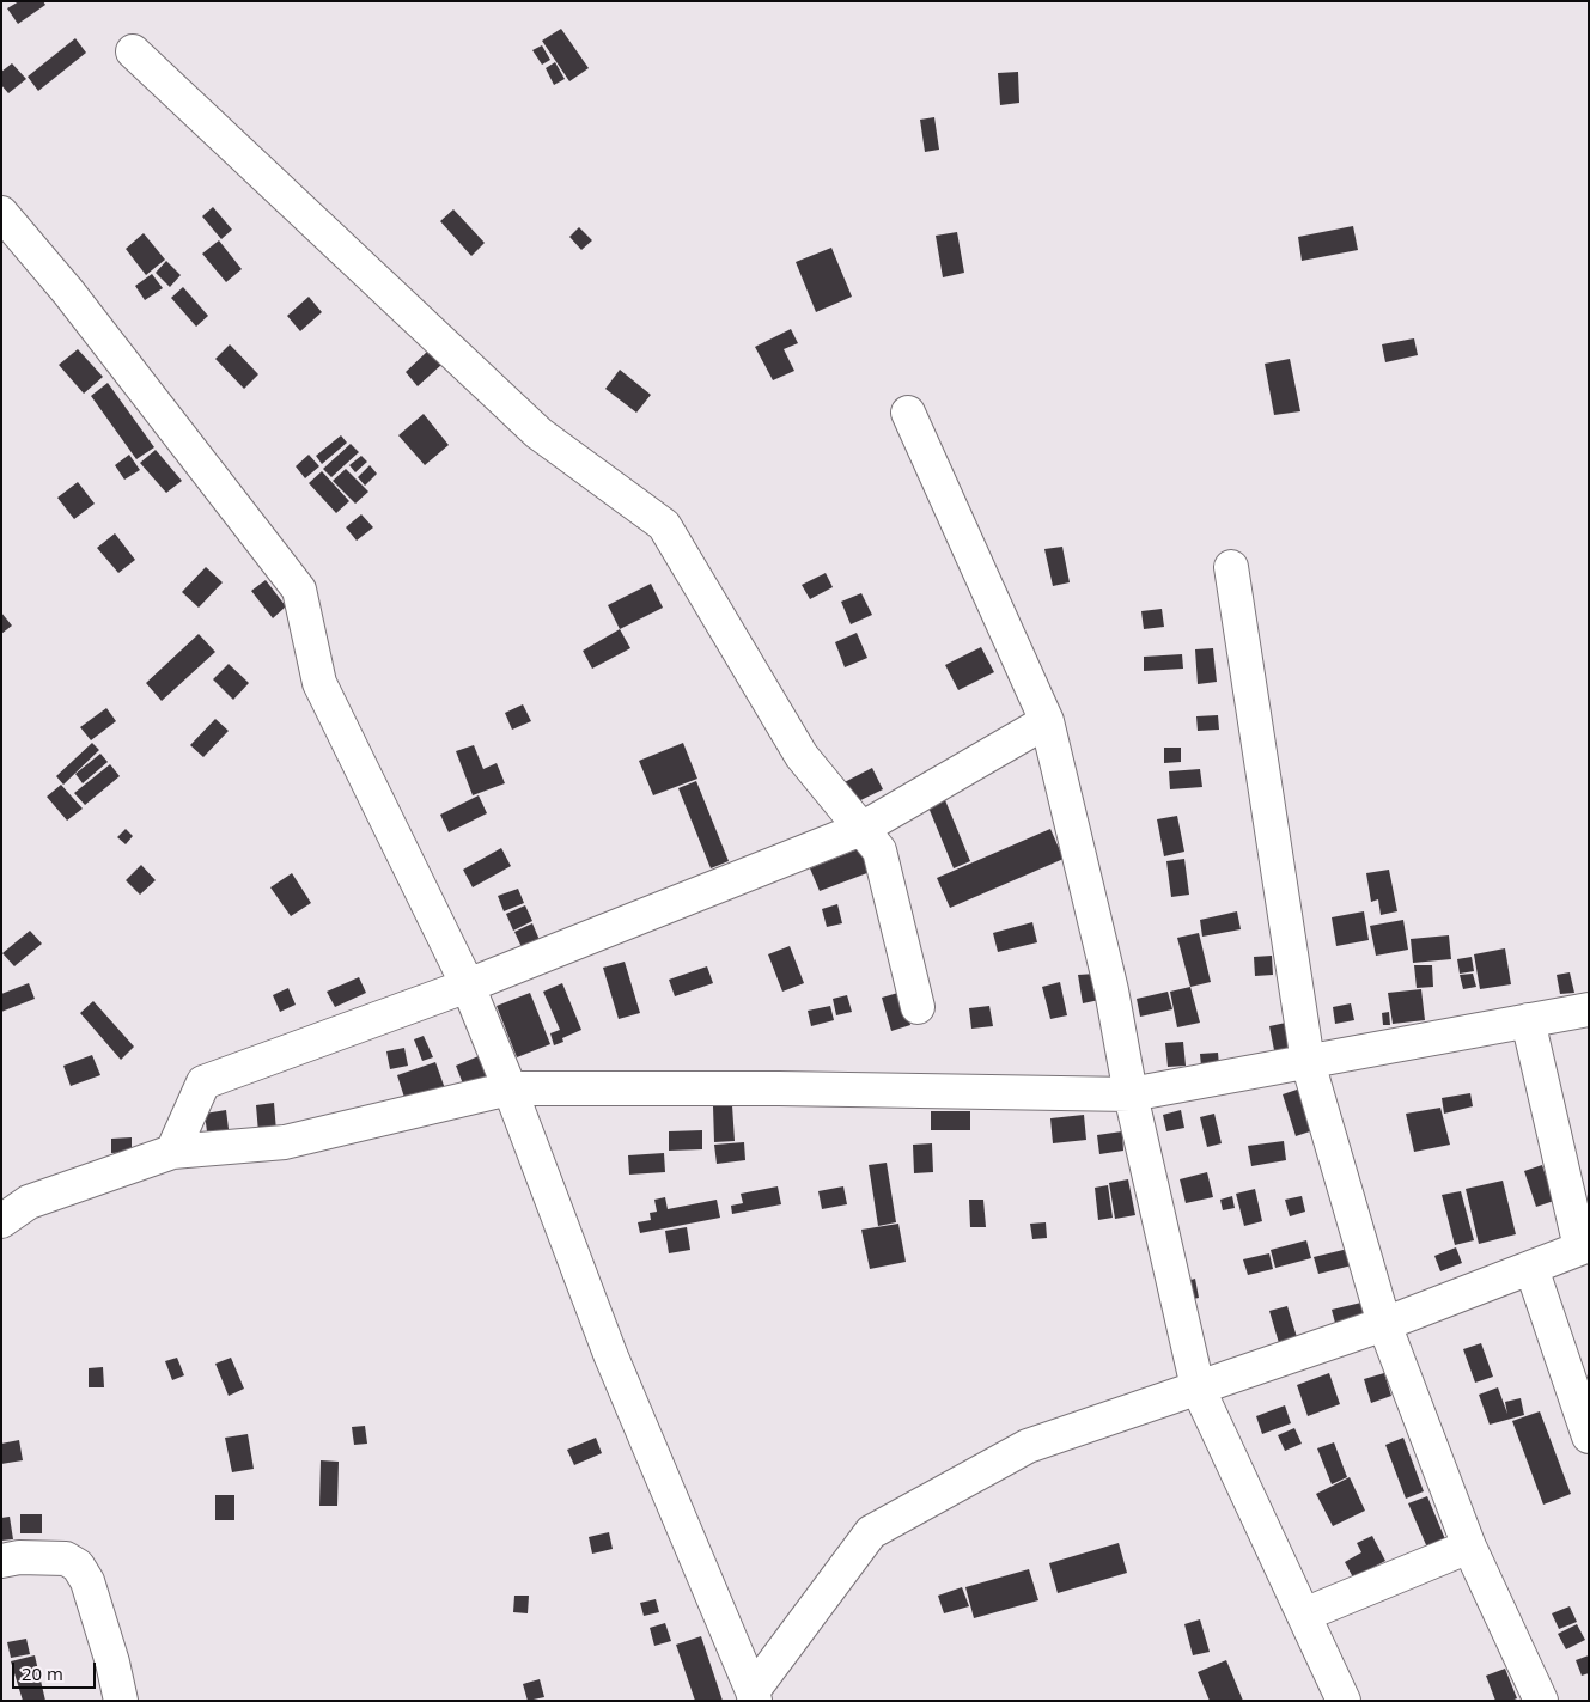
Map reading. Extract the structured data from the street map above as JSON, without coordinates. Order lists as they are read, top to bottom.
{
  "scale_bar": "20 m"
}
